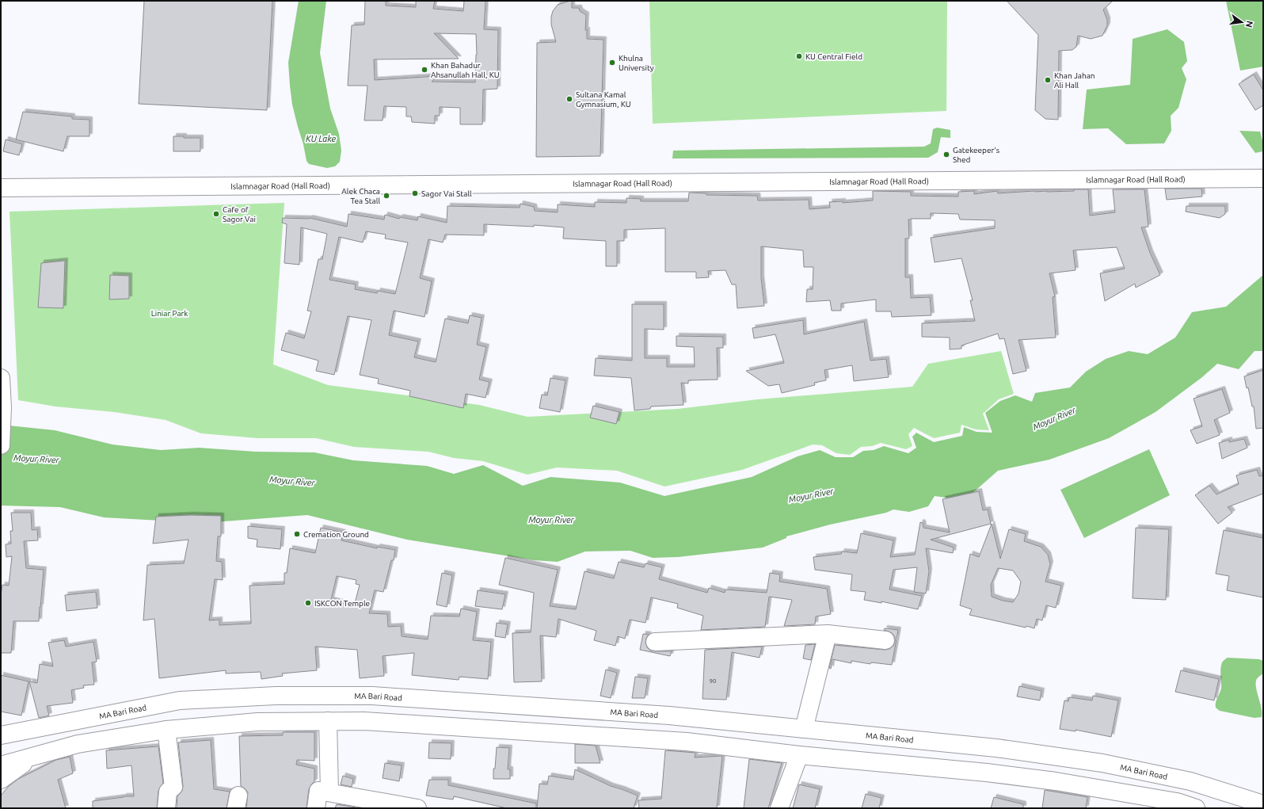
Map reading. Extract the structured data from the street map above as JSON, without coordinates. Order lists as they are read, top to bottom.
{
  "streets": {
    "main road": ["Islamnagar Road (Hall Road)", "MA Bari Road"]
  },
  "water": ["KU Lake", "Moyur River"],
  "parks": ["Liniar Park"],
  "places": [
    "KU Central Field",
    "Khulna University",
    "Khan Bahadur Ahsanullah Hall, KU",
    "Khan Jahan Ali Hall",
    "Sultana Kamal Gymnasium, KU",
    "Gatekeeper's Shed",
    "Sagor Vai Stall",
    "Alek Chaca Tea Stall",
    "Cafe of Sagor Vai",
    "Cremation Ground",
    "ISKCON Temple"
  ],
  "house_numbers": ["90"],
  "north": "right"
}
